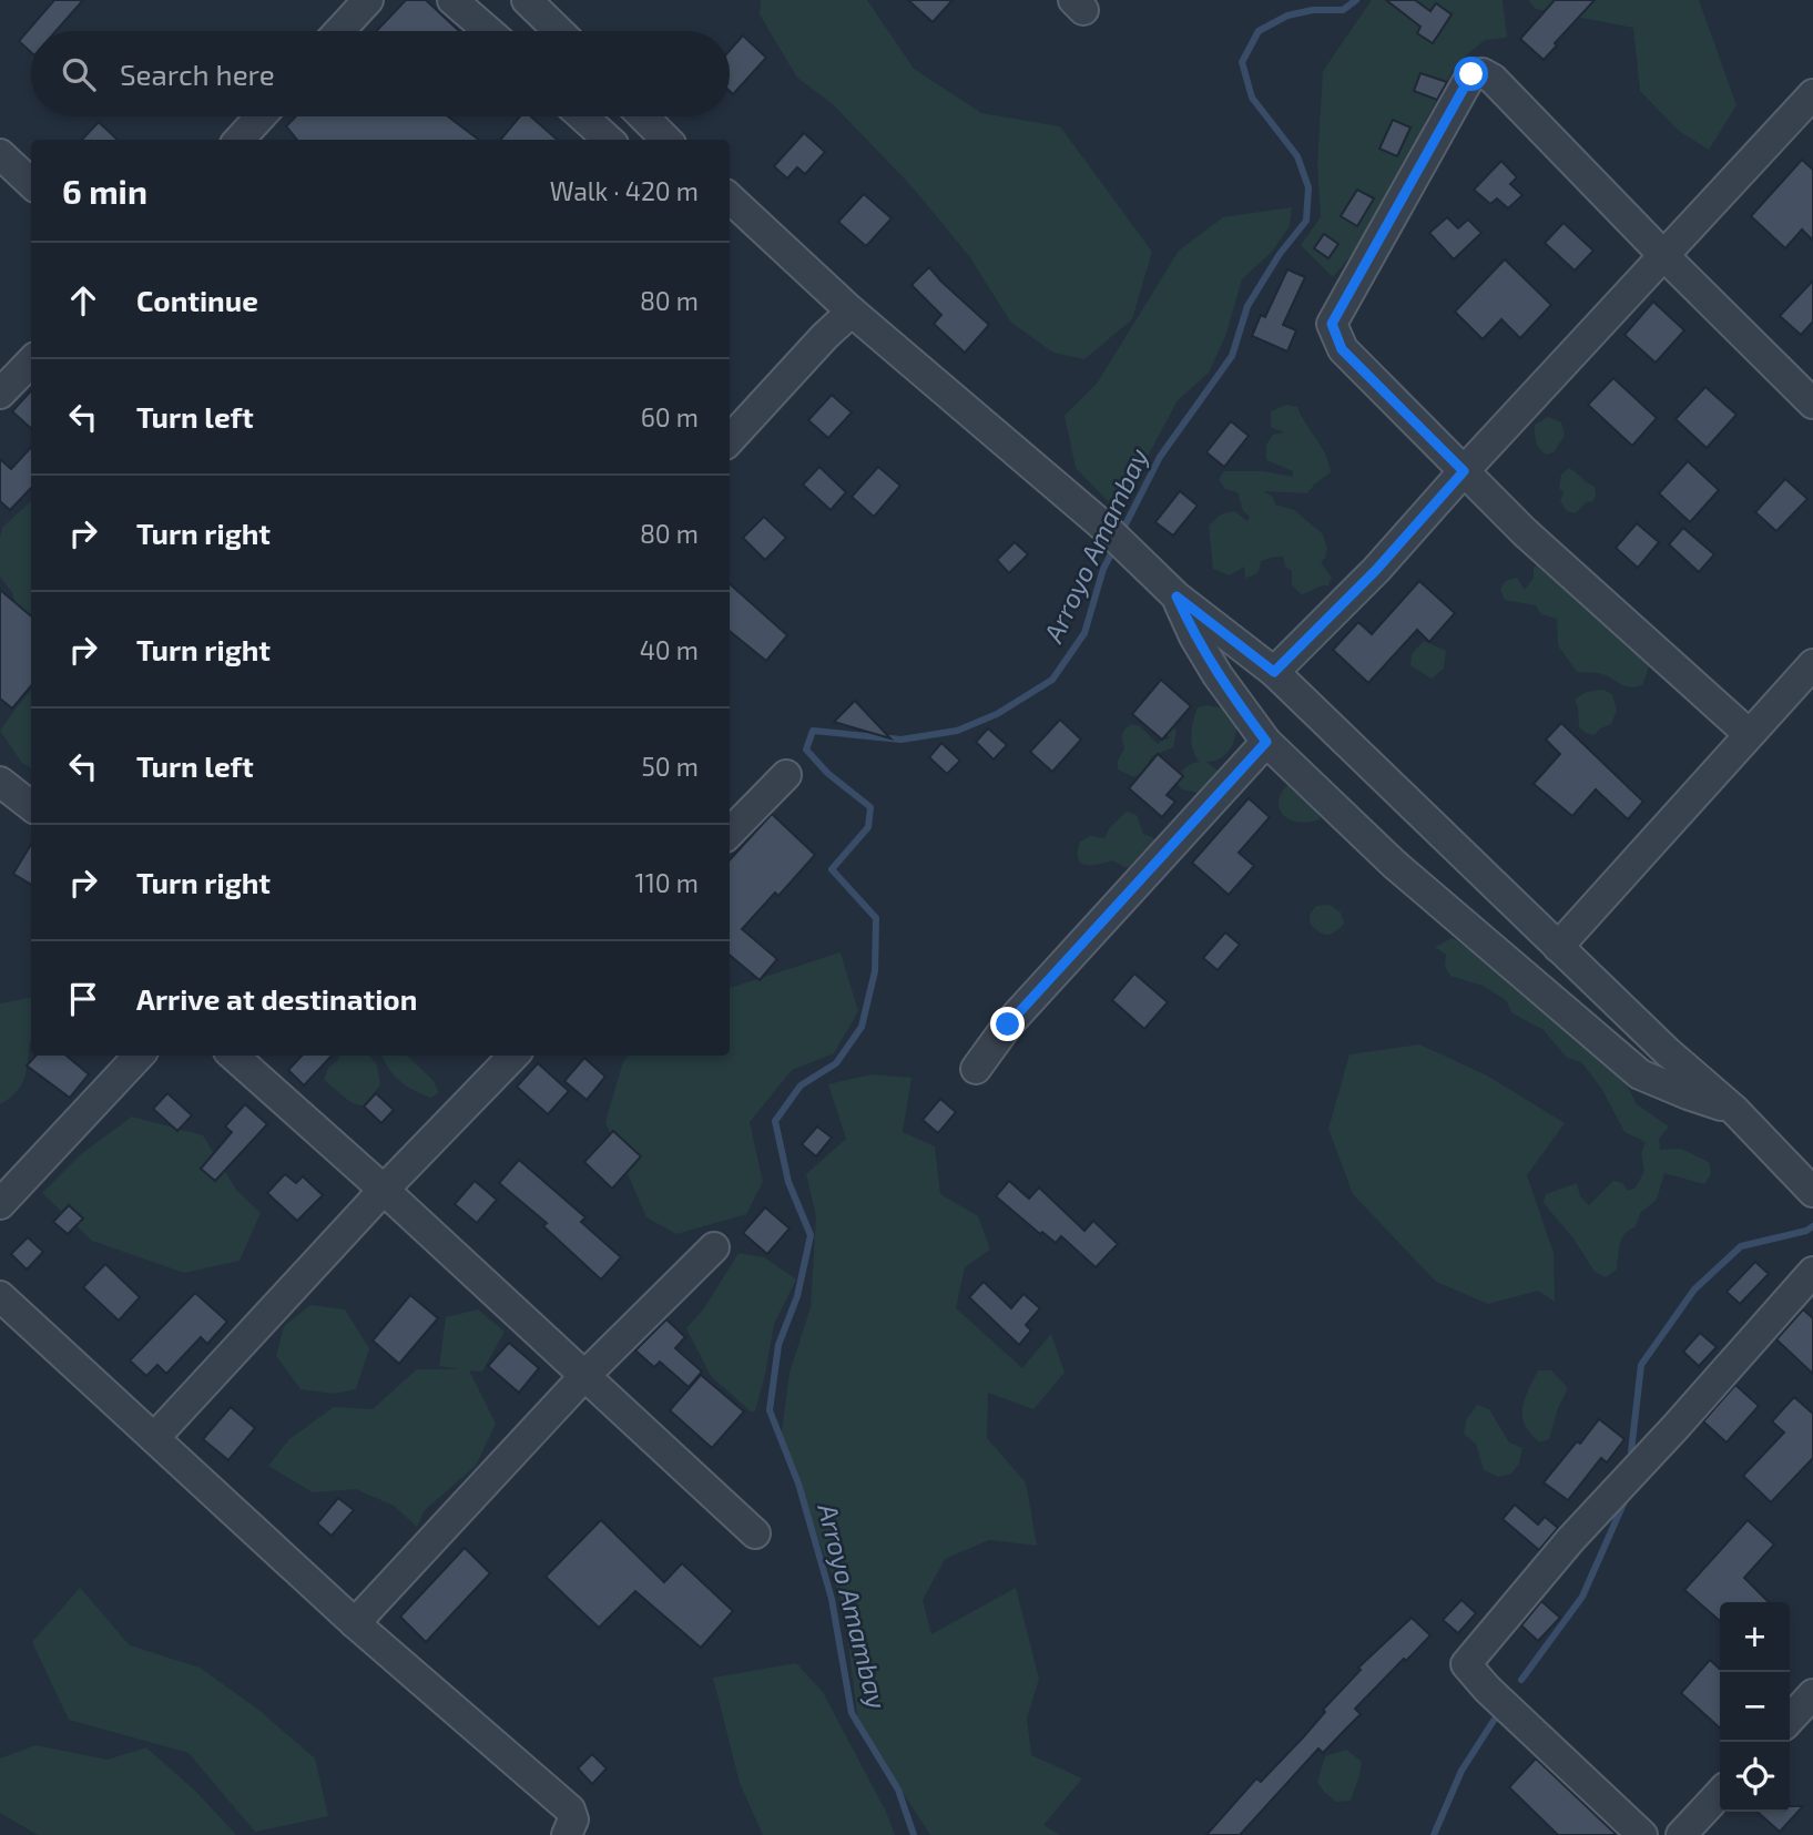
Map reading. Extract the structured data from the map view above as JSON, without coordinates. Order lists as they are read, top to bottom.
{
  "water": ["Arroyo Amambay"],
  "page": {
    "search": "Search here",
    "heading": ["6 min", "Walk · 420 m"],
    "list": [
      ["Continue", "80 m"],
      ["Turn left", "60 m"],
      ["Turn right", "80 m"],
      ["Turn right", "40 m"],
      ["Turn left", "50 m"],
      ["Turn right", "110 m"],
      "Arrive at destination"
    ],
    "map_buttons": ["+", "−"]
  }
}
